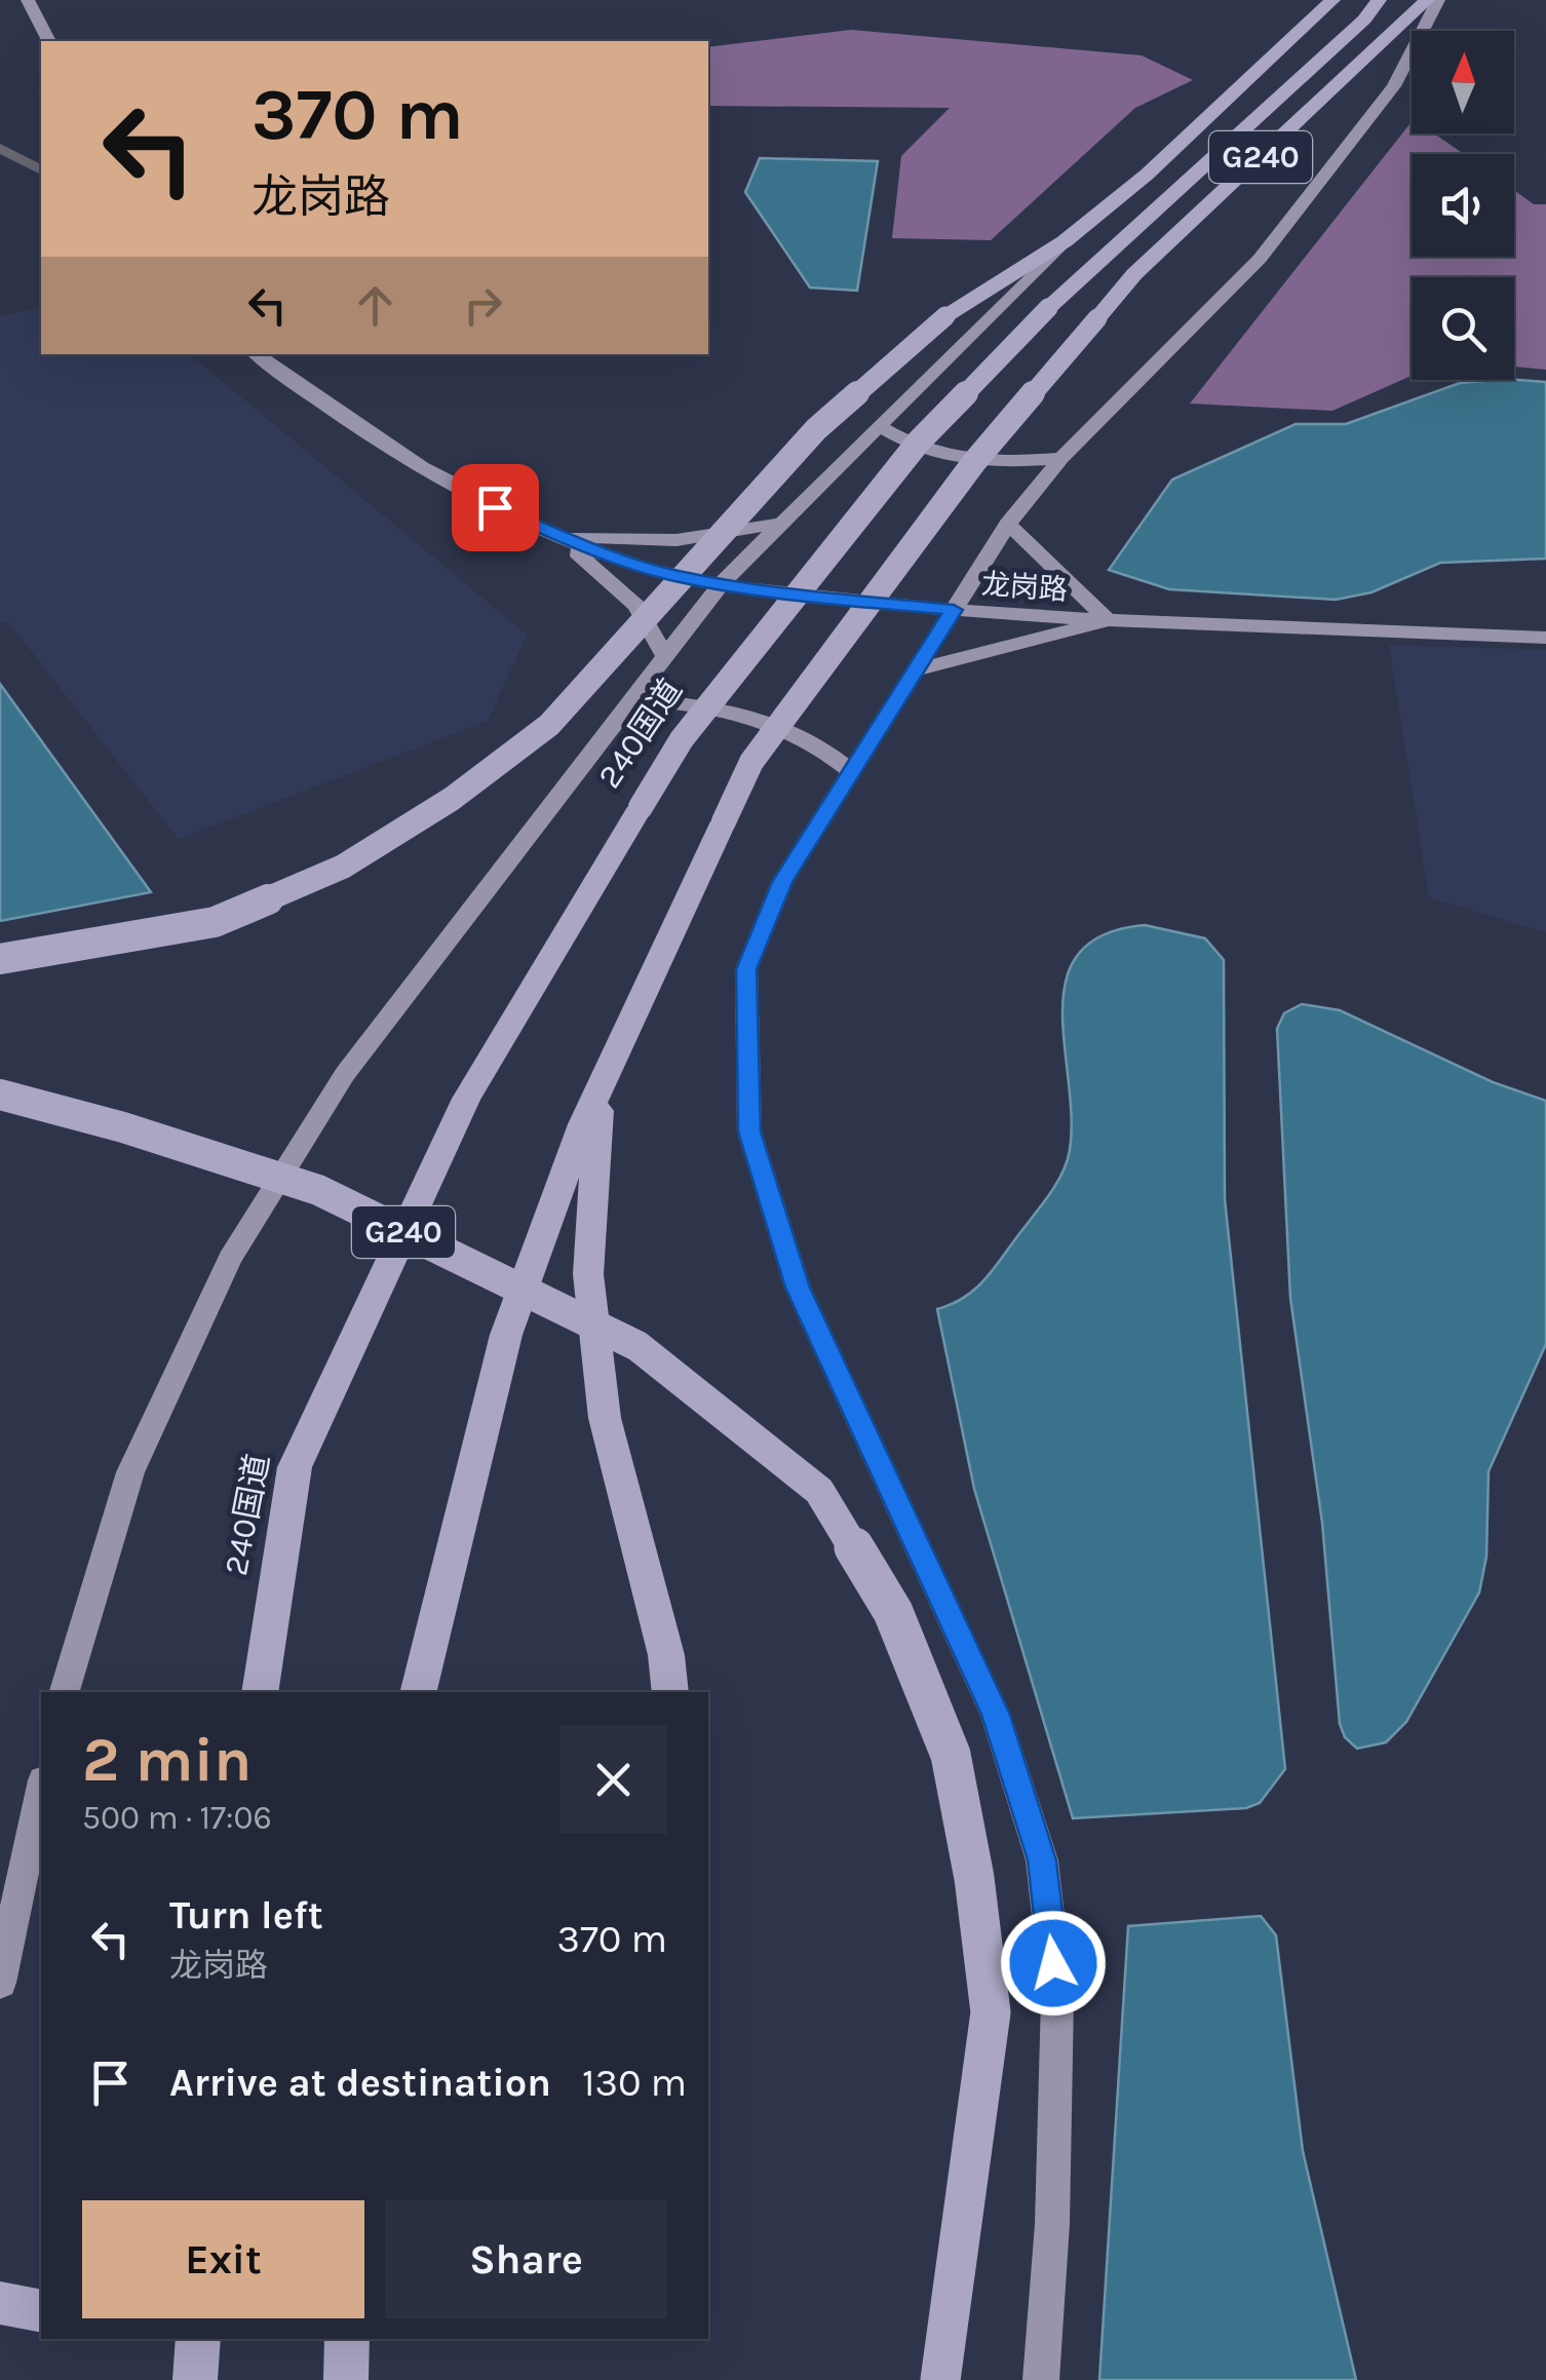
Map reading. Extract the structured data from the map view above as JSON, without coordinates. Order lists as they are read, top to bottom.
{
  "streets": {
    "highway": ["G240", "240国道"],
    "main road": ["龙岗路"]
  },
  "north": "top",
  "page": {
    "turn": ["370 m", "龙岗路"],
    "heading": ["2 min", "500 m · 17:06"],
    "list": [
      {
        "name": "Turn left",
        "note": "龙岗路",
        "value": "370 m"
      },
      {
        "name": "Arrive at destination",
        "value": "130 m"
      }
    ],
    "buttons": ["Exit", "Share"]
  }
}
